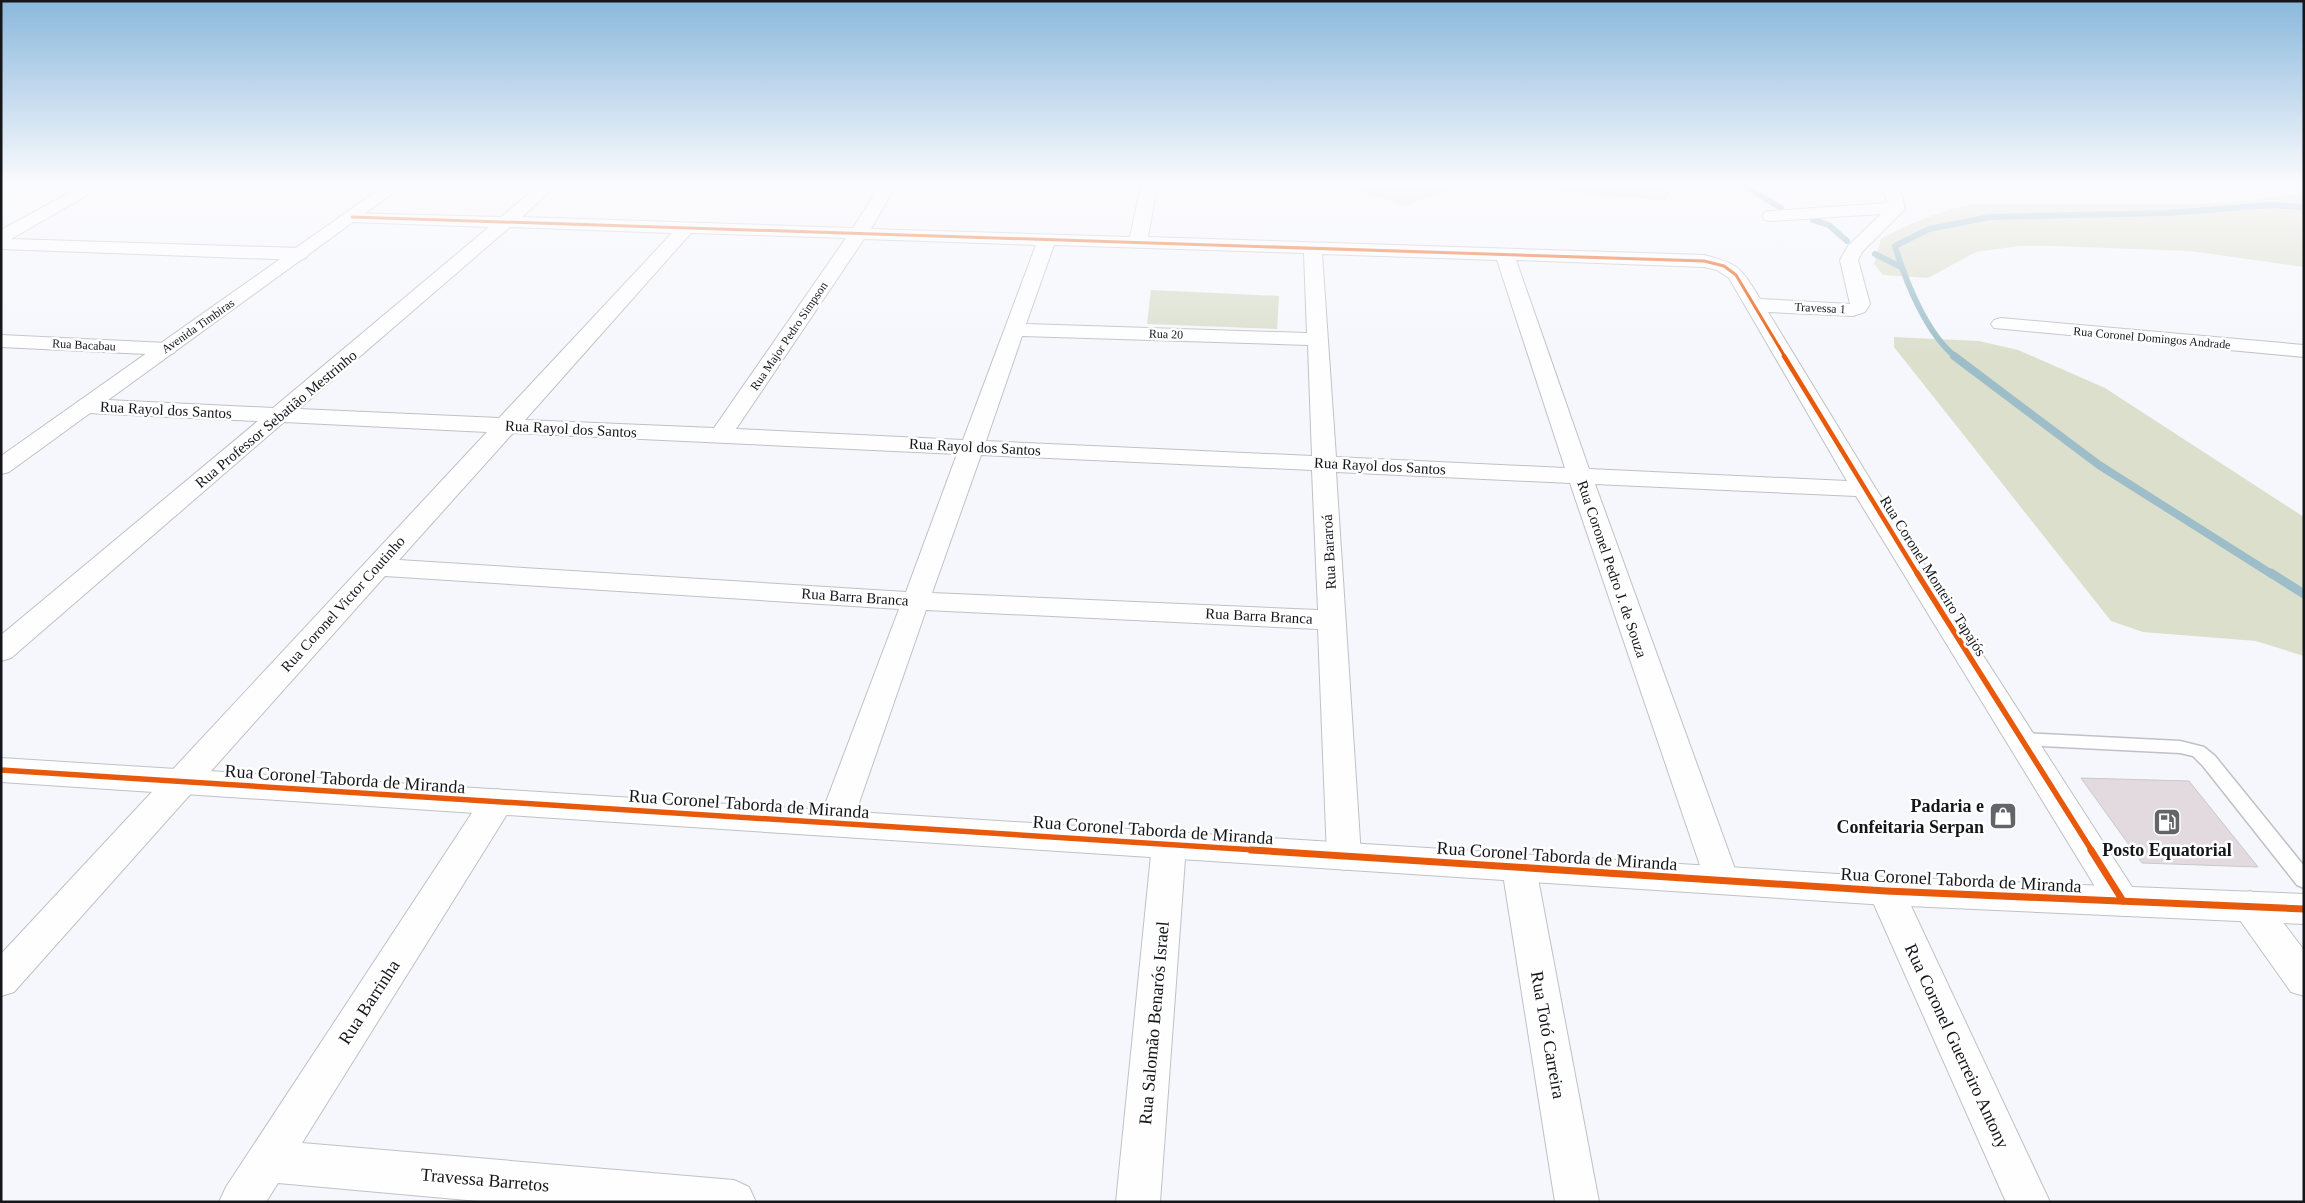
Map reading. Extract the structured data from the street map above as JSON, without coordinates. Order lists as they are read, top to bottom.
{
  "streets": {
    "street": [
      "Travessa 1",
      "Avenida Timbiras",
      "Rua 20",
      "Rua Major Pedro Simpson",
      "Rua Coronel Domingos Andrade",
      "Rua Bacabau",
      "Rua Rayol dos Santos",
      "Rua Professor Sebatião Mestrinho",
      "Rua Bararoá",
      "Rua Coronel Pedro J. de Souza",
      "Rua Coronel Monteiro Tapajós",
      "Rua Barra Branca",
      "Rua Coronel Victor Coutinho",
      "Rua Coronel Taborda de Miranda",
      "Rua Barrinha",
      "Rua Salomão Benarós Israel",
      "Rua Totó Carreira",
      "Rua Coronel Guerreiro Antony",
      "Travessa Barretos"
    ]
  },
  "crossings": [
    ["Travessa 1", "Rua Coronel Monteiro Tapajós"],
    ["Avenida Timbiras", "Rua Bacabau"],
    ["Avenida Timbiras", "Rua Rayol dos Santos"],
    ["Rua 20", "Rua Bararoá"],
    ["Rua Major Pedro Simpson", "Rua Rayol dos Santos"],
    ["Rua Rayol dos Santos", "Rua Professor Sebatião Mestrinho"],
    ["Rua Rayol dos Santos", "Rua Bararoá"],
    ["Rua Rayol dos Santos", "Rua Coronel Pedro J. de Souza"],
    ["Rua Rayol dos Santos", "Rua Coronel Monteiro Tapajós"],
    ["Rua Rayol dos Santos", "Rua Coronel Victor Coutinho"],
    ["Rua Bararoá", "Rua Barra Branca"],
    ["Rua Bararoá", "Rua Coronel Taborda de Miranda"],
    ["Rua Coronel Pedro J. de Souza", "Rua Coronel Monteiro Tapajós"],
    ["Rua Coronel Pedro J. de Souza", "Rua Coronel Taborda de Miranda"],
    ["Rua Coronel Monteiro Tapajós", "Rua Coronel Taborda de Miranda"],
    ["Rua Barra Branca", "Rua Coronel Victor Coutinho"],
    ["Rua Coronel Victor Coutinho", "Rua Coronel Taborda de Miranda"],
    ["Rua Coronel Taborda de Miranda", "Rua Barrinha"],
    ["Rua Coronel Taborda de Miranda", "Rua Salomão Benarós Israel"],
    ["Rua Coronel Taborda de Miranda", "Rua Totó Carreira"],
    ["Rua Coronel Taborda de Miranda", "Rua Coronel Guerreiro Antony"],
    ["Rua Barrinha", "Travessa Barretos"]
  ],
  "places": {
    "shop": ["Padaria e Confeitaria Serpan"],
    "fuel station": ["Posto Equatorial"]
  }
}
